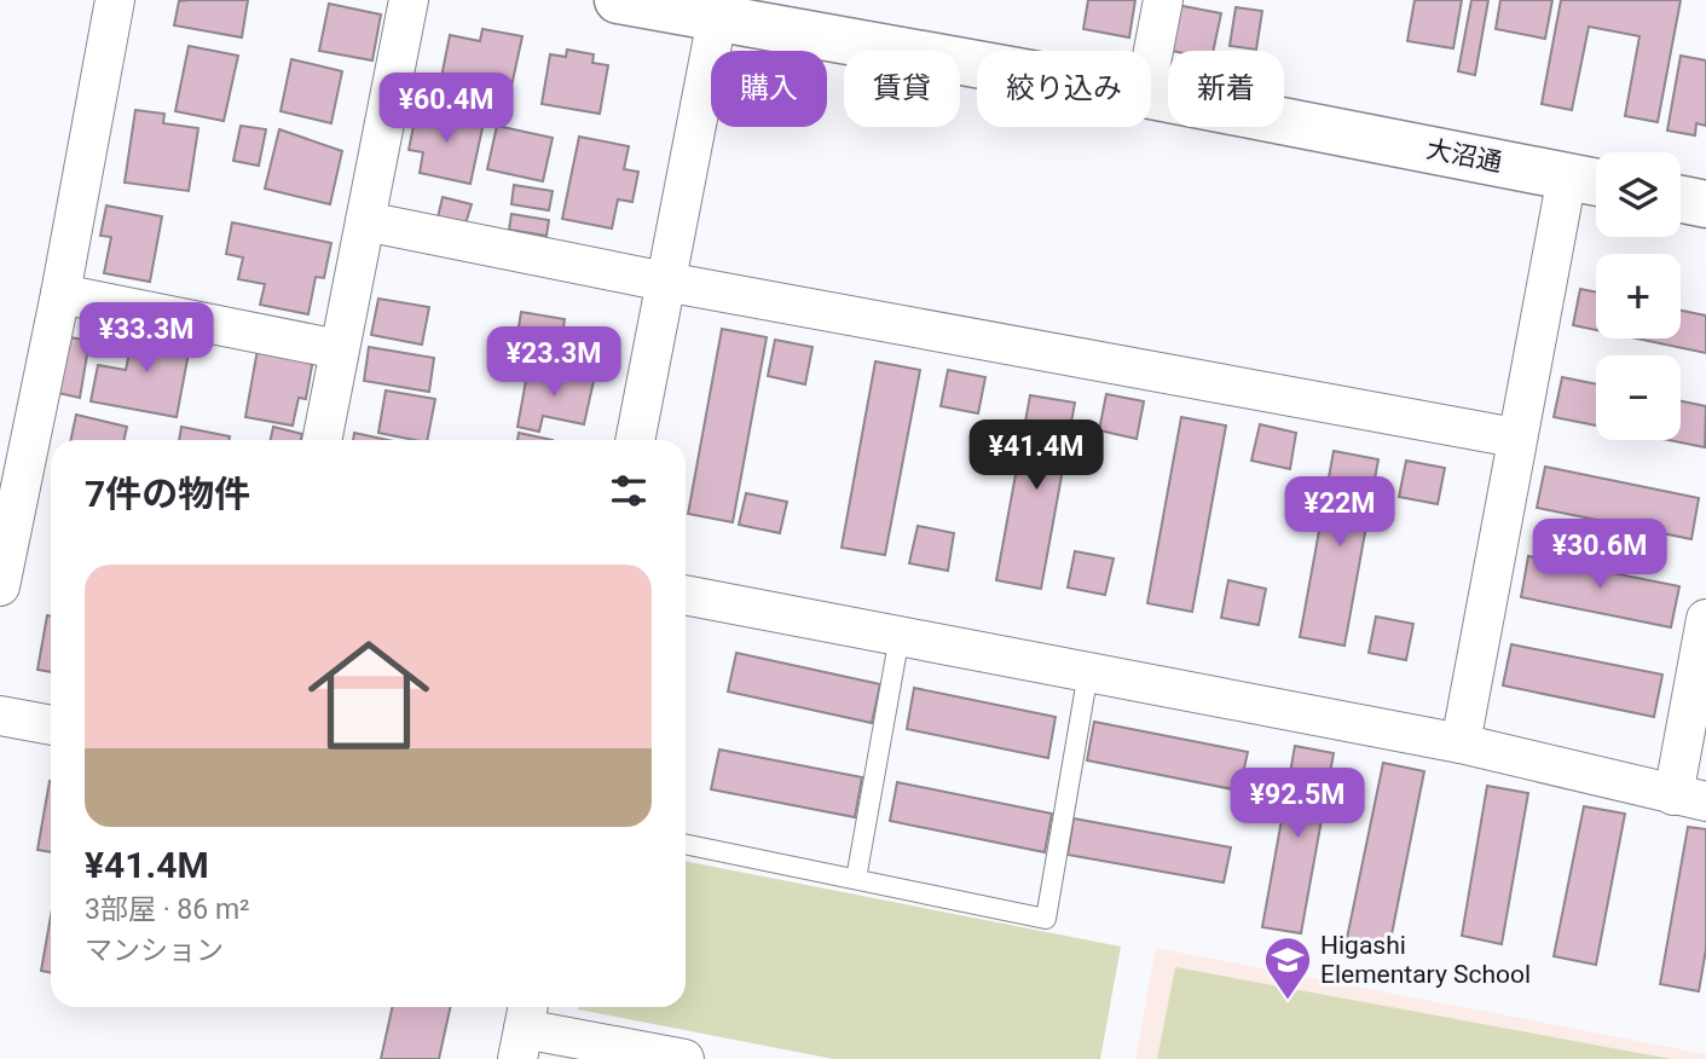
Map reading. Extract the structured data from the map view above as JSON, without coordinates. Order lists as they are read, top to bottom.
{
  "streets": {
    "street": ["大沼通"]
  },
  "places": {
    "school or university": ["Higashi Elementary School"]
  },
  "page": {
    "chip": [
      "購入",
      "賃貸",
      "絞り込み",
      "新着"
    ],
    "price": [
      "¥60.4M",
      "¥33.3M",
      "¥23.3M",
      "¥41.4M",
      "¥22M",
      "¥30.6M",
      "¥92.5M"
    ],
    "map_buttons": ["+", "−"],
    "heading": "7件の物件",
    "list": [
      {
        "name": "¥41.4M",
        "note": "3部屋 · 86 m² · マンション"
      }
    ]
  }
}
